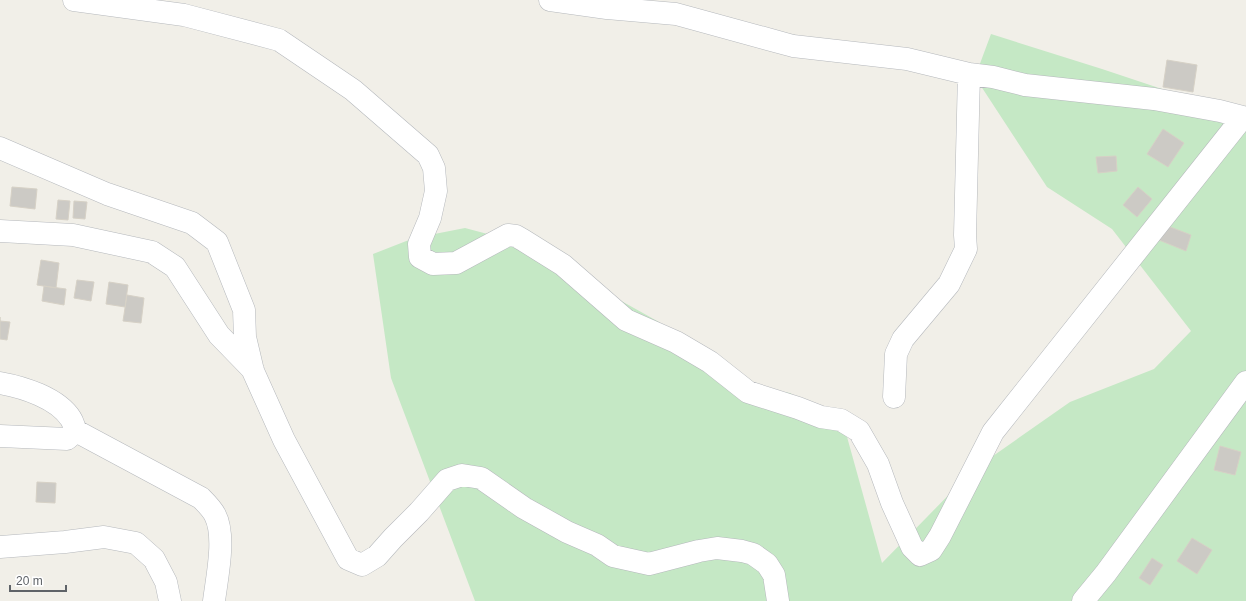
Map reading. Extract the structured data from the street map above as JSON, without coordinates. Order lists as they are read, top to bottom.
{
  "scale_bar": "20 m"
}
